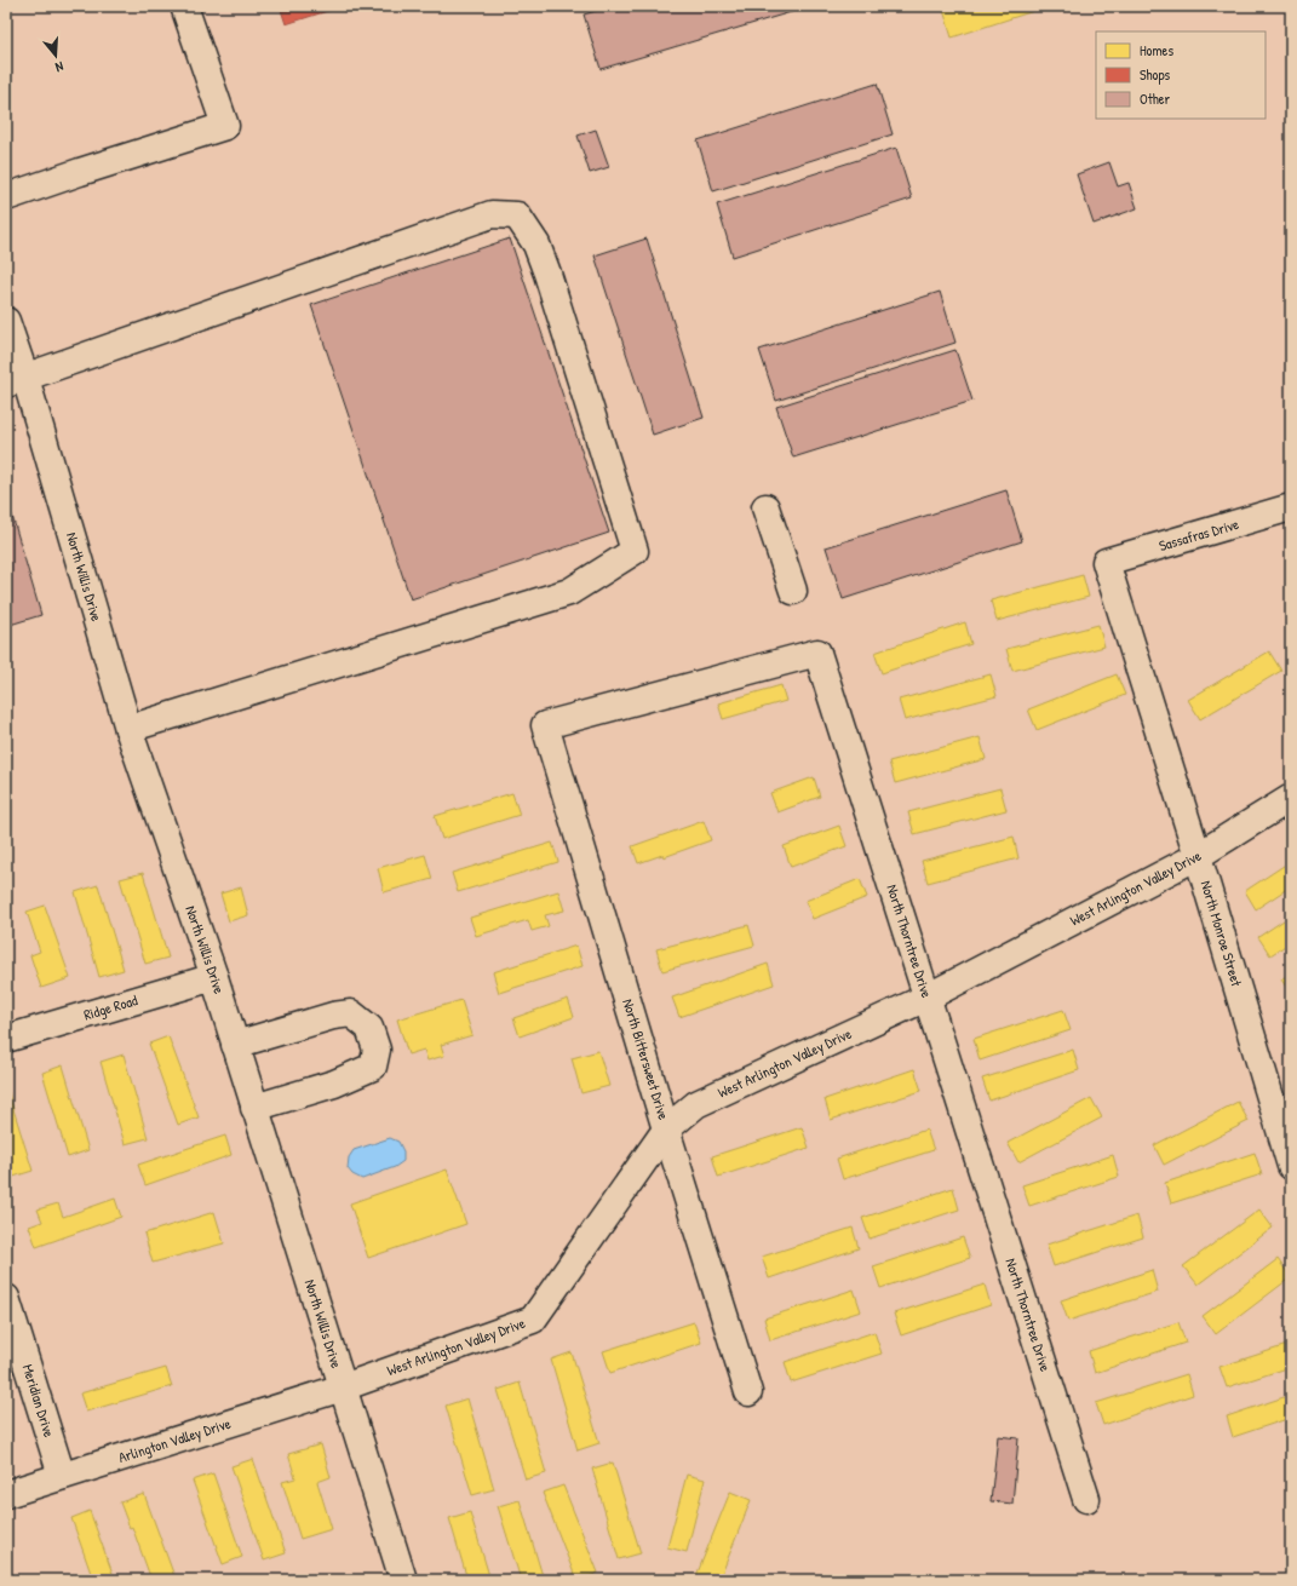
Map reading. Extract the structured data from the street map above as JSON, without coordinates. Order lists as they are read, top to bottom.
{
  "streets": {
    "street": [
      "Sassafras Drive",
      "North Willis Drive",
      "West Arlington Valley Drive",
      "North Monroe Street",
      "North Thorntree Drive",
      "Ridge Road",
      "North Bittersweet Drive",
      "Meridian Drive",
      "Arlington Valley Drive"
    ]
  },
  "crossings": [
    ["Sassafras Drive", "North Monroe Street"],
    ["North Willis Drive", "West Arlington Valley Drive"],
    ["North Willis Drive", "Ridge Road"],
    ["North Willis Drive", "Arlington Valley Drive"],
    ["West Arlington Valley Drive", "North Monroe Street"],
    ["West Arlington Valley Drive", "North Thorntree Drive"],
    ["West Arlington Valley Drive", "North Bittersweet Drive"],
    ["West Arlington Valley Drive", "Arlington Valley Drive"],
    ["North Thorntree Drive", "North Bittersweet Drive"],
    ["Meridian Drive", "Arlington Valley Drive"]
  ],
  "legend": ["Homes", "Shops", "Other"],
  "north": "bottom"
}
